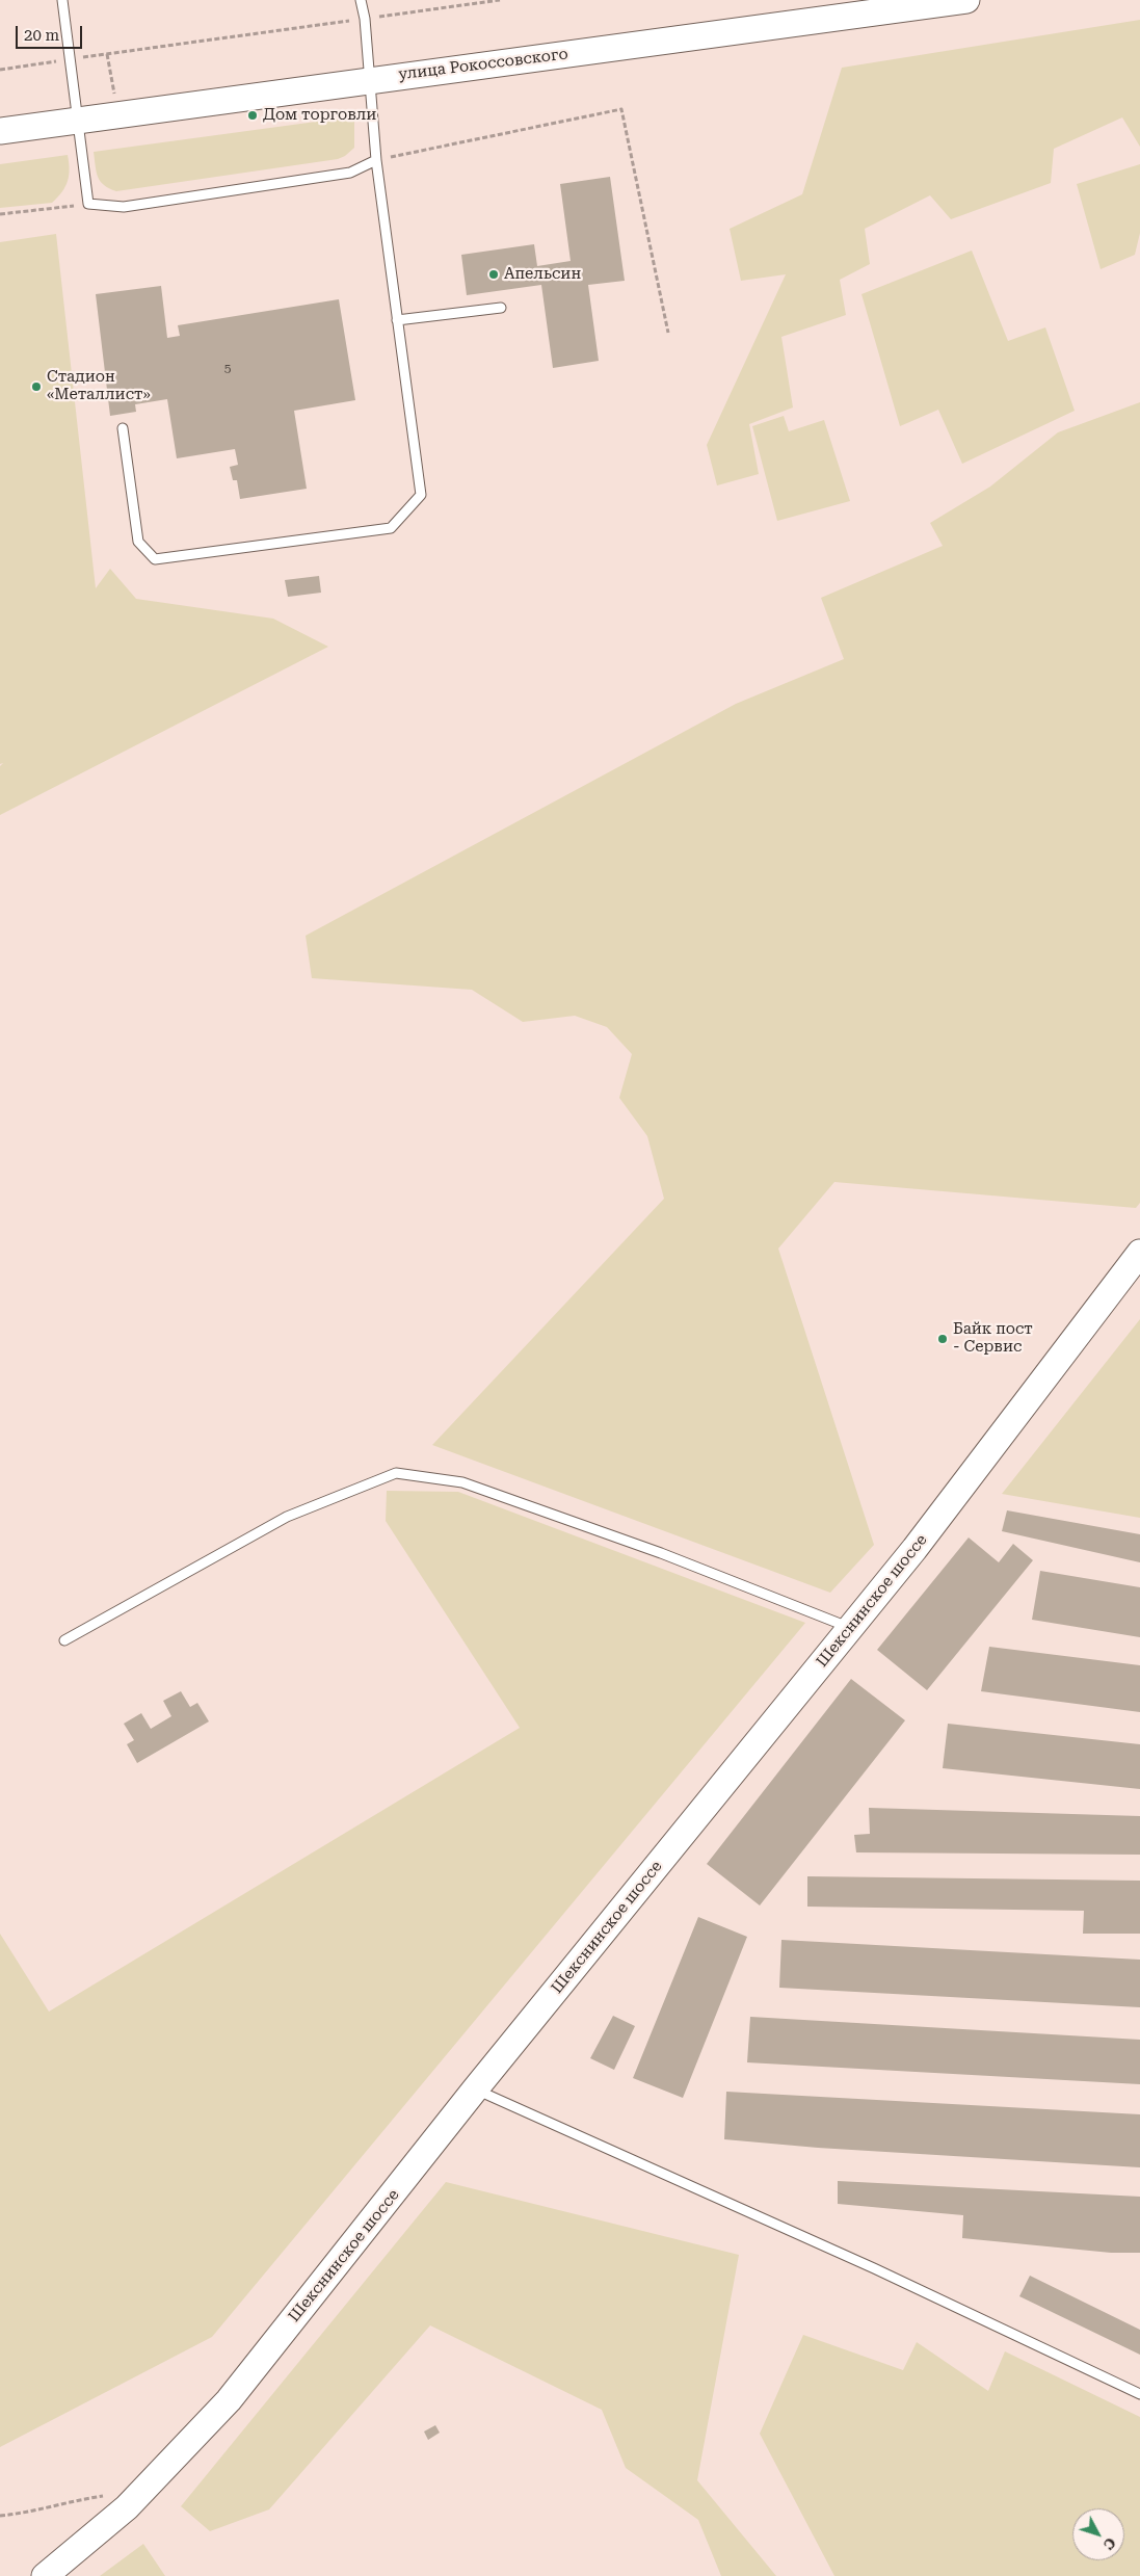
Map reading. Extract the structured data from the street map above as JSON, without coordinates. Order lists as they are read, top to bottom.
{
  "streets": {
    "main road": ["улица Рокоссовского", "Шекснинское шоссе"]
  },
  "places": [
    "Дом торговли",
    "Апельсин",
    "Стадион «Металлист»",
    "Байк пост - Сервис"
  ],
  "house_numbers": ["5"],
  "scale_bar": "20 m",
  "north": "bottom right"
}
